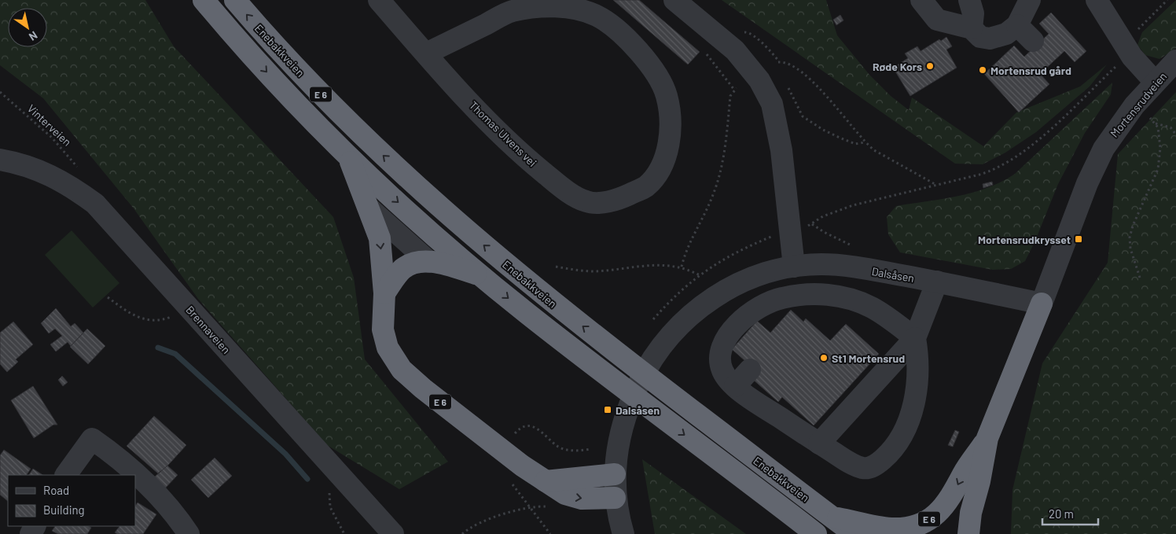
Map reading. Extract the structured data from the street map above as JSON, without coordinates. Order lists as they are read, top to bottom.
{
  "streets": {
    "highway": ["Enebakkveien", "E 6"],
    "street": [
      "Mortensrudveien",
      "Thomas Ulvens vei",
      "Dalsåsen",
      "Brennaveien"
    ],
    "path": ["Vinterveien"]
  },
  "crossings": [
    ["Enebakkveien", "E 6"],
    ["E 6", "Mortensrudveien"],
    ["E 6", "Dalsåsen"],
    ["Mortensrudveien", "Dalsåsen"]
  ],
  "places": {
    "other": ["Røde Kors", "Mortensrud gård", "St1 Mortensrud"],
    "transit": ["Mortensrudkrysset", "Dalsåsen"]
  },
  "legend": ["Road", "Building"],
  "scale_bar": "20 m",
  "north": "bottom right"
}
